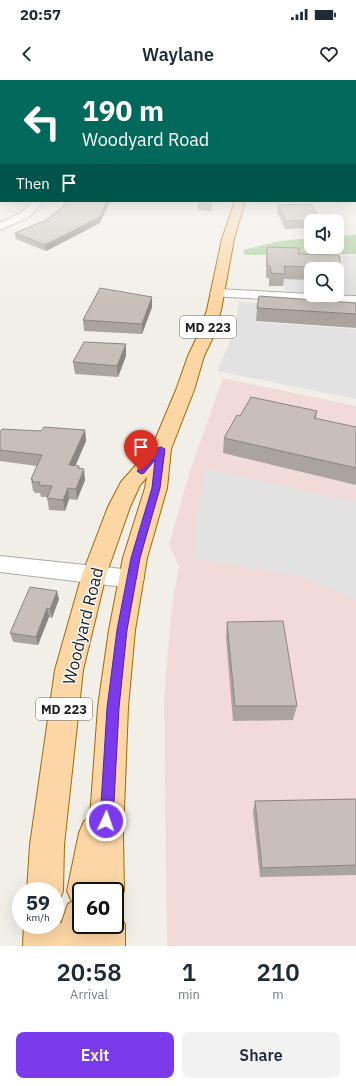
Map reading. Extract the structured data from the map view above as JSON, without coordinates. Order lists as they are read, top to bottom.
{
  "streets": {
    "main road": ["MD 223", "Woodyard Road"]
  },
  "page": {
    "status": "20:57",
    "header": "Waylane",
    "turn": ["190 m", "Woodyard Road"],
    "then": "Then",
    "speed": "59 km/h",
    "limit": "60",
    "eta": [
      "20:58",
      "Arrival",
      "1",
      "min",
      "210",
      "m"
    ],
    "buttons": ["Exit", "Share"]
  }
}
